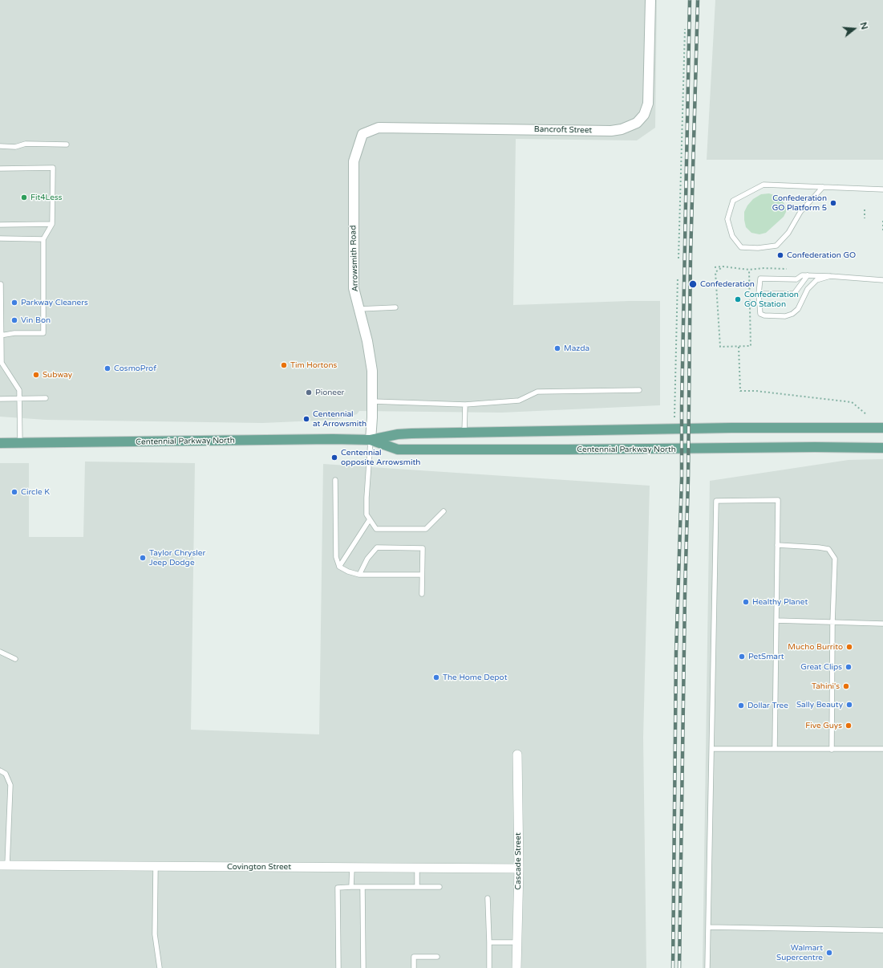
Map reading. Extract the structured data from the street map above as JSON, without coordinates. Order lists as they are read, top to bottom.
{
  "streets": {
    "main road": ["Centennial Parkway North"],
    "street": [
      "Bancroft Street",
      "Arrowsmith Road",
      "Cascade Street",
      "Covington Street"
    ]
  },
  "crossings": [
    ["Bancroft Street", "Arrowsmith Road"],
    ["Arrowsmith Road", "Centennial Parkway North"],
    ["Cascade Street", "Covington Street"]
  ],
  "places": [
    "Fit4Less",
    "Confederation GO Platform 5",
    "Confederation GO",
    "Confederation",
    "Confederation GO Station",
    "Parkway Cleaners",
    "Vin Bon",
    "Mazda",
    "Tim Hortons",
    "CosmoProf",
    "Subway",
    "Pioneer",
    "Centennial at Arrowsmith",
    "Centennial opposite Arrowsmith",
    "Circle K",
    "Taylor Chrysler Jeep Dodge",
    "Healthy Planet",
    "Mucho Burrito",
    "PetSmart",
    "Great Clips",
    "The Home Depot",
    "Tahini's",
    "Sally Beauty",
    "Dollar Tree",
    "Five Guys",
    "Walmart Supercentre"
  ],
  "north": "right"
}
